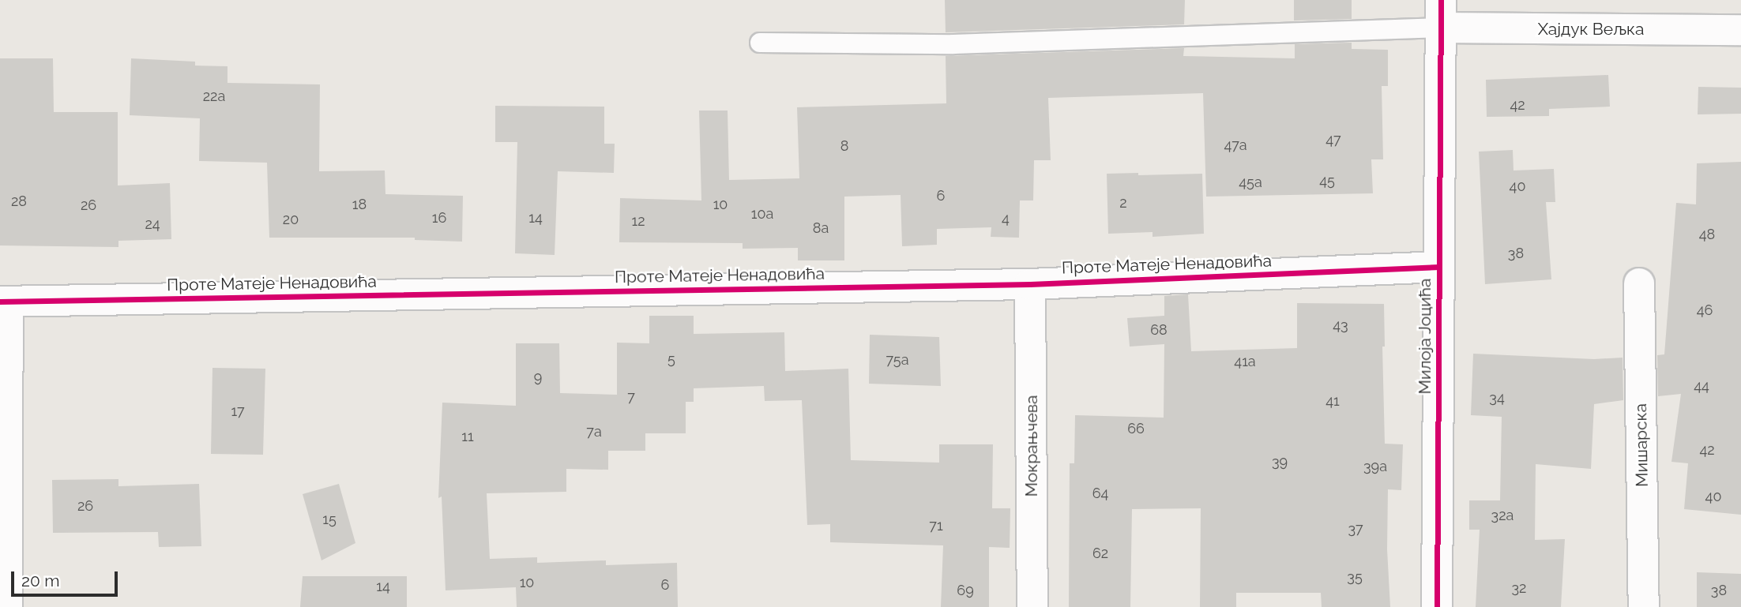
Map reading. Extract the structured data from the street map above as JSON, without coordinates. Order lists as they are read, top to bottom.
{
  "streets": {
    "street": [
      "Хајдук Вељка",
      "Проте Матеје Ненадовића",
      "Милоја Јоцића",
      "Мишарска",
      "Мокрањчева"
    ]
  },
  "crossings": [
    ["Хајдук Вељка", "Милоја Јоцића"],
    ["Проте Матеје Ненадовића", "Милоја Јоцића"],
    ["Проте Матеје Ненадовића", "Мокрањчева"]
  ],
  "house_numbers": [
    "22a",
    "42",
    "47",
    "47a",
    "8",
    "45",
    "45a",
    "40",
    "6",
    "28",
    "2",
    "18",
    "10",
    "26",
    "10a",
    "16",
    "14",
    "4",
    "20",
    "12",
    "24",
    "8a",
    "48",
    "38",
    "46",
    "43",
    "68",
    "5",
    "75a",
    "41a",
    "9",
    "44",
    "7",
    "34",
    "41",
    "17",
    "66",
    "7a",
    "11",
    "42",
    "39",
    "39a",
    "64",
    "40",
    "26",
    "32a",
    "15",
    "71",
    "37",
    "62",
    "35",
    "10",
    "6",
    "14",
    "32",
    "69",
    "38"
  ],
  "scale_bar": "20 m"
}
